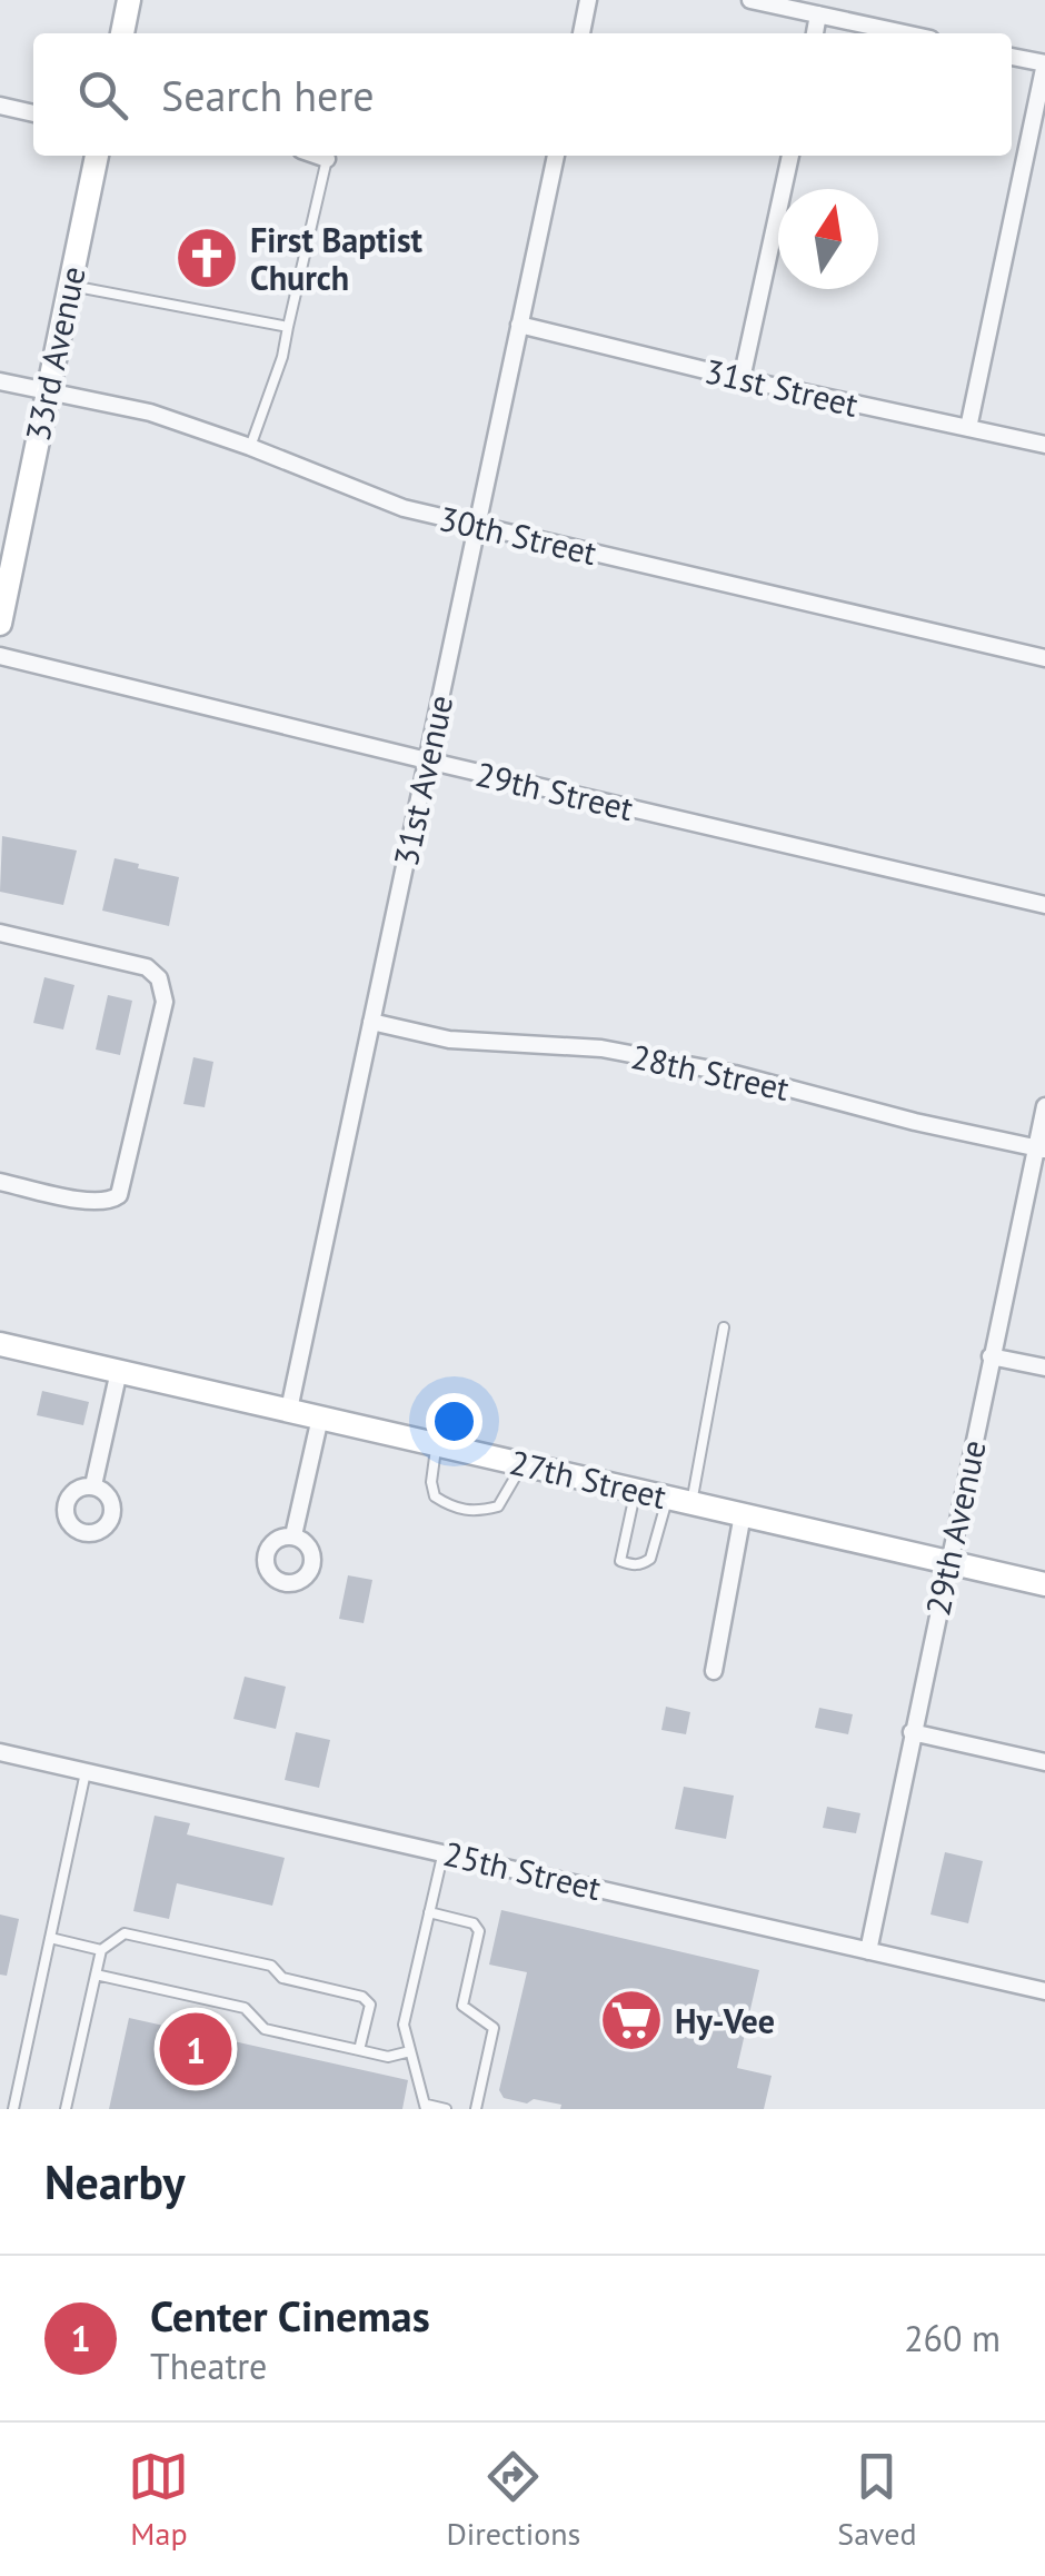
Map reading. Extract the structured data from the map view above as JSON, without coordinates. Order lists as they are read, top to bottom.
{
  "streets": {
    "street": [
      "33rd Avenue",
      "31st Street",
      "30th Street",
      "31st Avenue",
      "29th Street",
      "28th Street",
      "27th Street",
      "29th Avenue",
      "25th Street"
    ]
  },
  "crossings": [
    ["33rd Avenue", "30th Street"],
    ["31st Street", "31st Avenue"],
    ["30th Street", "31st Avenue"],
    ["31st Avenue", "29th Street"],
    ["31st Avenue", "28th Street"],
    ["31st Avenue", "27th Street"],
    ["28th Street", "29th Avenue"],
    ["27th Street", "29th Avenue"],
    ["29th Avenue", "25th Street"]
  ],
  "places": {
    "church": ["First Baptist Church"],
    "supermarket": ["Hy-Vee"]
  },
  "north": "top",
  "page": {
    "search": "Search here",
    "pins": "1",
    "heading": "Nearby",
    "list": [
      {
        "mark": "1",
        "name": "Center Cinemas",
        "note": "Theatre",
        "value": "260 m"
      }
    ],
    "nav": ["Map", "Directions", "Saved"]
  }
}
